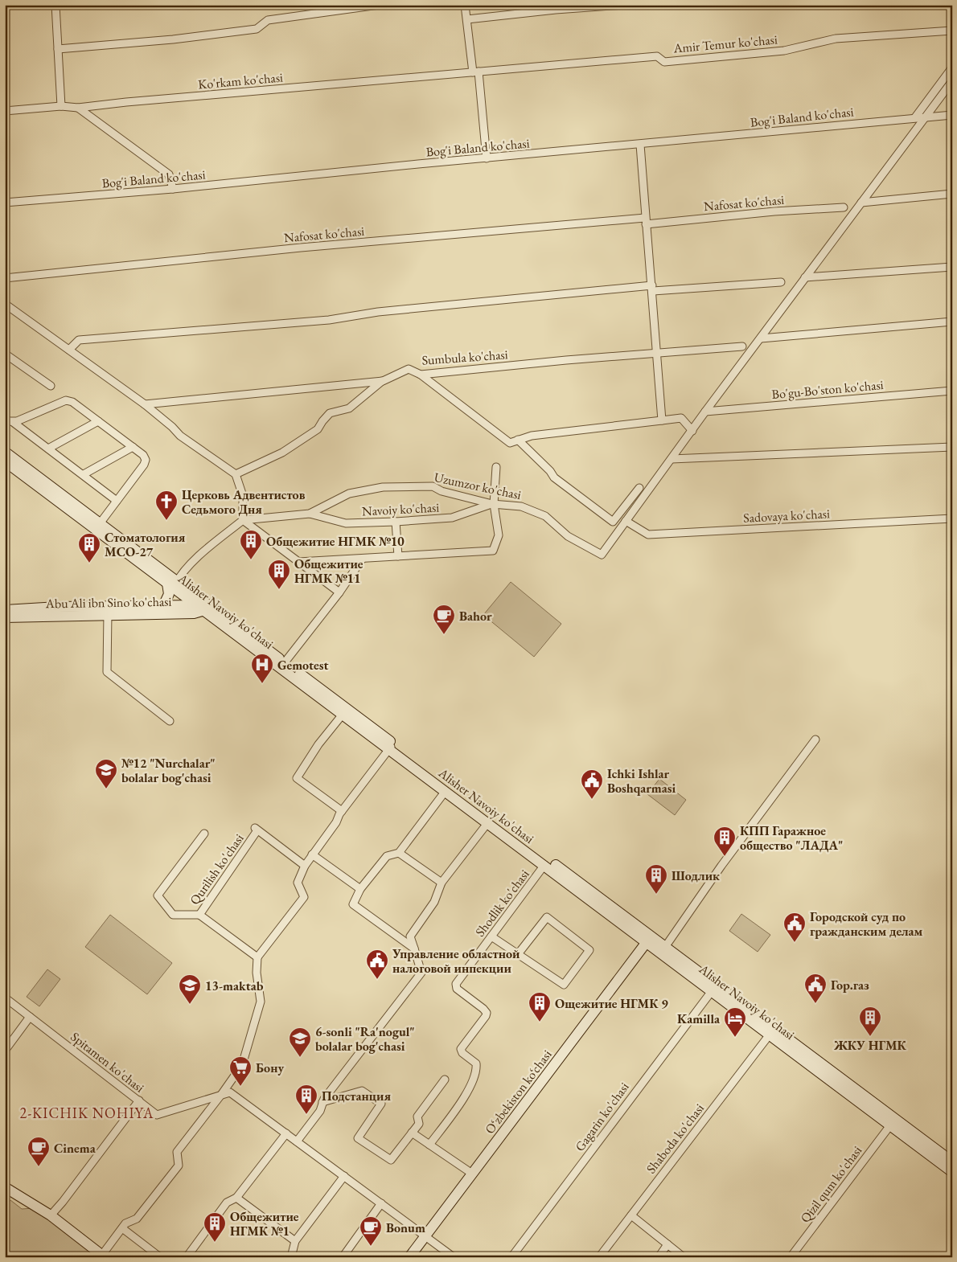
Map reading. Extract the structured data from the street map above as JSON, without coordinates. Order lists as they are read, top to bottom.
{
  "streets": {
    "main road": ["Abu Ali ibn Sino ko'chasi", "Alisher Navoiy ko'chasi", "O‘zbekiston ko‘chasi"],
    "street": [
      "Amir Temur ko'chasi",
      "Ko'rkam ko'chasi",
      "Bog'i Baland ko'chasi",
      "Nafosat ko'chasi",
      "Sumbula ko'chasi",
      "Bo'gu-Bo'ston ko'chasi",
      "Uzumzor ko'chasi",
      "Navoiy ko'chasi",
      "Sadovaya ko'chasi",
      "Qurilish ko'chasi",
      "Shodlik ko'chasi",
      "Spitamen ko'chasi",
      "Gagarin ko'chasi",
      "Shaboda ko'chasi",
      "Qizil qum ko'chasi"
    ]
  },
  "crossings": [
    ["Amir Temur ko'chasi", "Ko'rkam ko'chasi"],
    ["Uzumzor ko'chasi", "Navoiy ko'chasi"],
    ["Uzumzor ko'chasi", "Sadovaya ko'chasi"],
    ["Abu Ali ibn Sino ko'chasi", "Alisher Navoiy ko'chasi"],
    ["Alisher Navoiy ko'chasi", "Shodlik ko'chasi"],
    ["Alisher Navoiy ko'chasi", "O‘zbekiston ko‘chasi"],
    ["Alisher Navoiy ko'chasi", "Gagarin ko'chasi"],
    ["Alisher Navoiy ko'chasi", "Shaboda ko'chasi"],
    ["Alisher Navoiy ko'chasi", "Qizil qum ko'chasi"],
    ["Spitamen ko'chasi", "O‘zbekiston ko‘chasi"]
  ],
  "districts": ["2-KICHIK NOHIYA"],
  "places": {
    "church": ["Церковь Адвентистов Седьмого Дня"],
    "building": [
      "Общежитие НГМК №10",
      "Стоматология МСО-27",
      "Общежитие НГМК №11",
      "КПП Гаражное общество \"ЛАДА\"",
      "Шодлик",
      "Ощежитие НГМК 9",
      "ЖКУ НГМК",
      "Подстанция",
      "Общежитие НГМК №1"
    ],
    "cafe": ["Bahor", "Cinema", "Bonum"],
    "hospital": ["Gemotest"],
    "school or university": ["№12 \"Nurchalar\" bolalar bog'chasi", "13-maktab", "6-sonli \"Ra'nogul\" bolalar bog'chasi"],
    "public building": [
      "Ichki Ishlar Boshqarmasi",
      "Городской суд по гражданским делам",
      "Управление областной налоговой инпекции",
      "Гор.газ"
    ],
    "hotel": ["Kamilla"],
    "supermarket": ["Бону"]
  }
}
